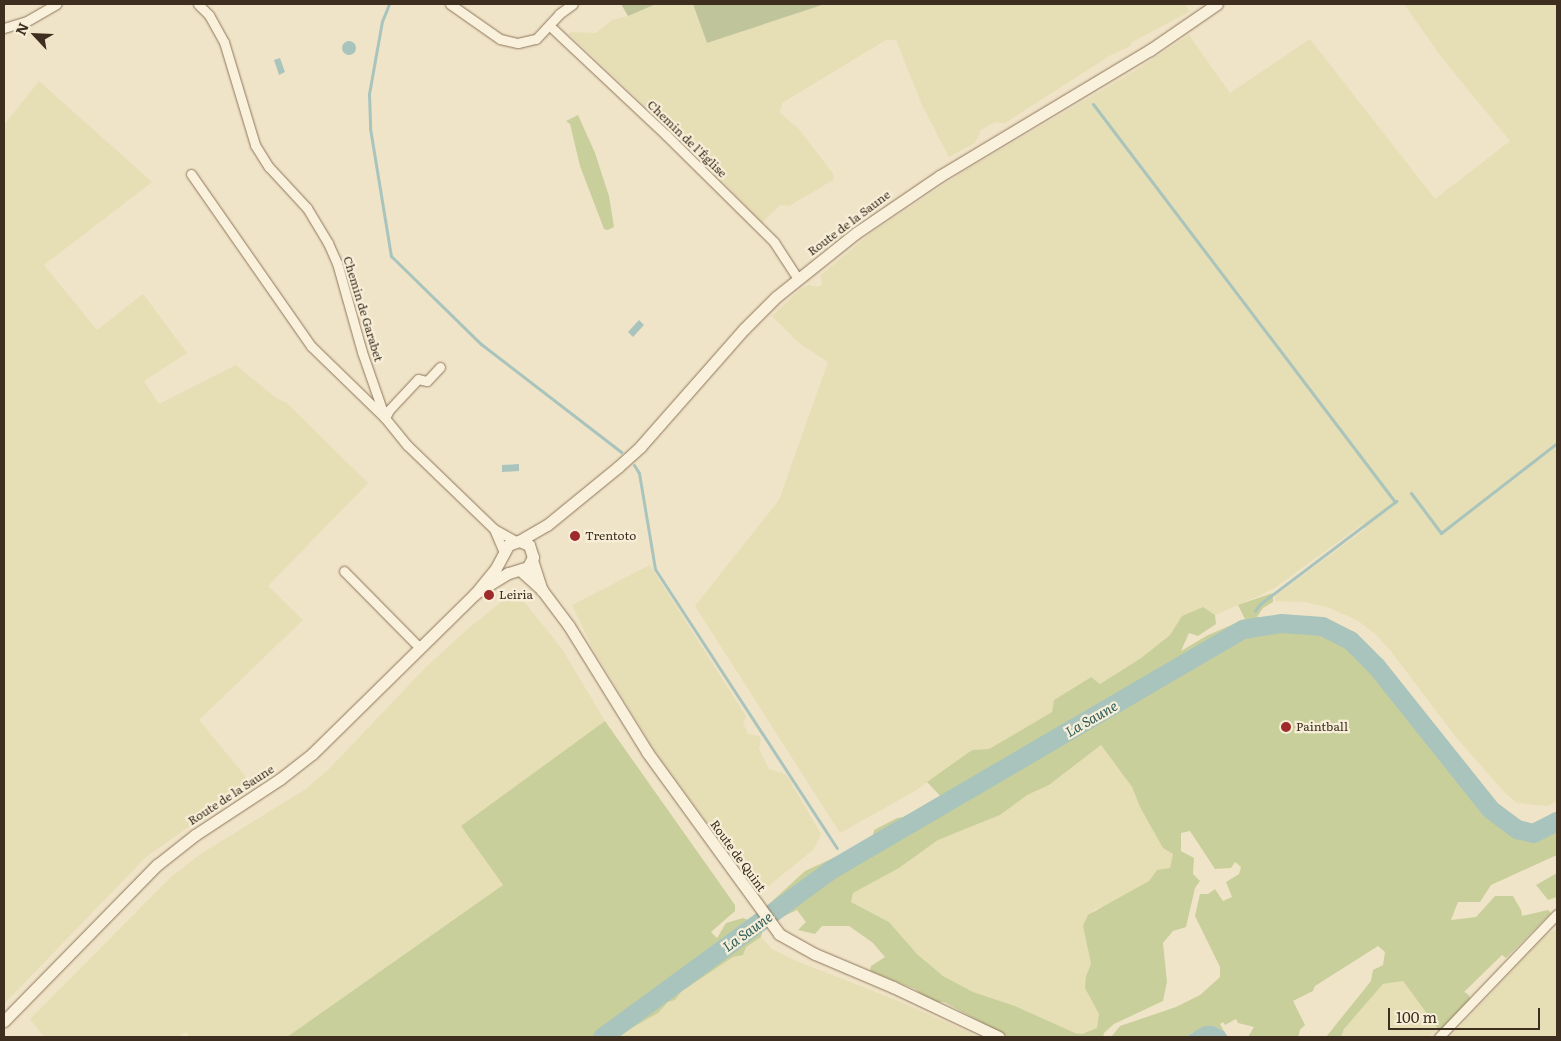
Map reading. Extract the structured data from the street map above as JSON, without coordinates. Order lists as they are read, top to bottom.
{
  "streets": {
    "street": [
      "Chemin de l'Église",
      "Route de la Saune",
      "Chemin de Garabet",
      "Route de Quint"
    ]
  },
  "crossings": [
    ["Chemin de l'Église", "Route de la Saune"],
    ["Route de la Saune", "Chemin de Garabet"],
    ["Route de la Saune", "Route de Quint"],
    ["Chemin de Garabet", "Route de Quint"]
  ],
  "water": ["La Saune"],
  "places": ["Trentoto", "Leiria", "Paintball"],
  "scale_bar": "100 m",
  "north": "top left"
}
